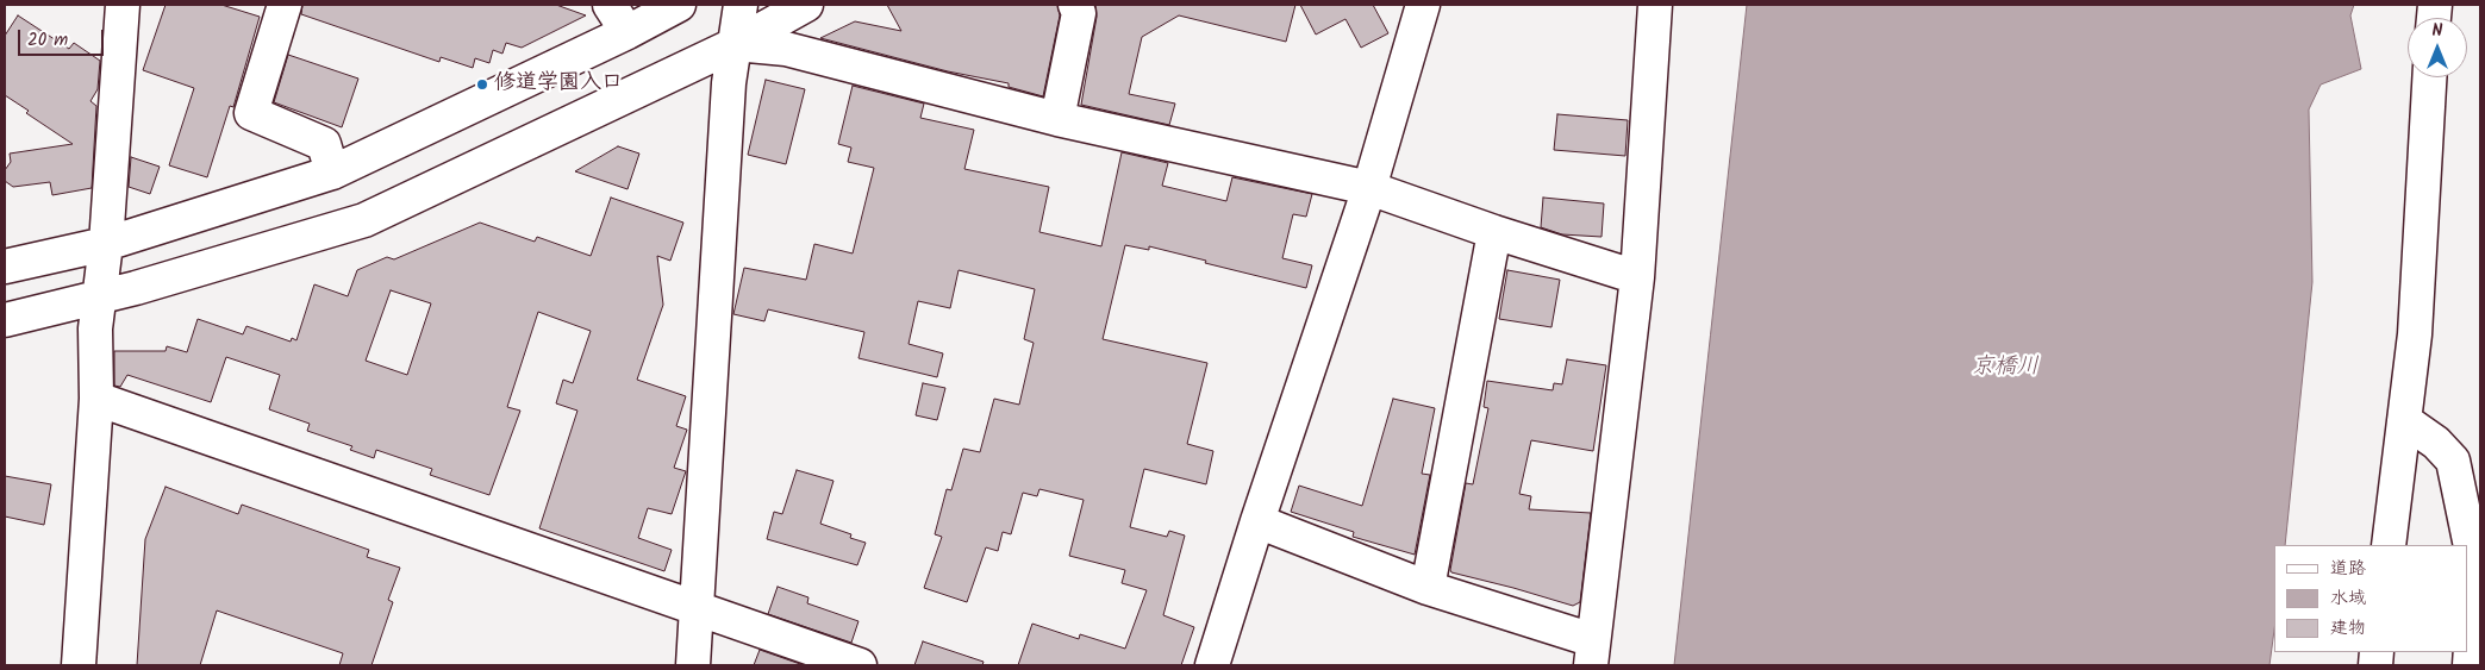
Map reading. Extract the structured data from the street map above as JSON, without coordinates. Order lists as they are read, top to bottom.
{
  "water": ["京橋川"],
  "places": ["修道学園入口"],
  "legend": ["道路", "水域", "建物"],
  "scale_bar": "20 m",
  "north": "top"
}
